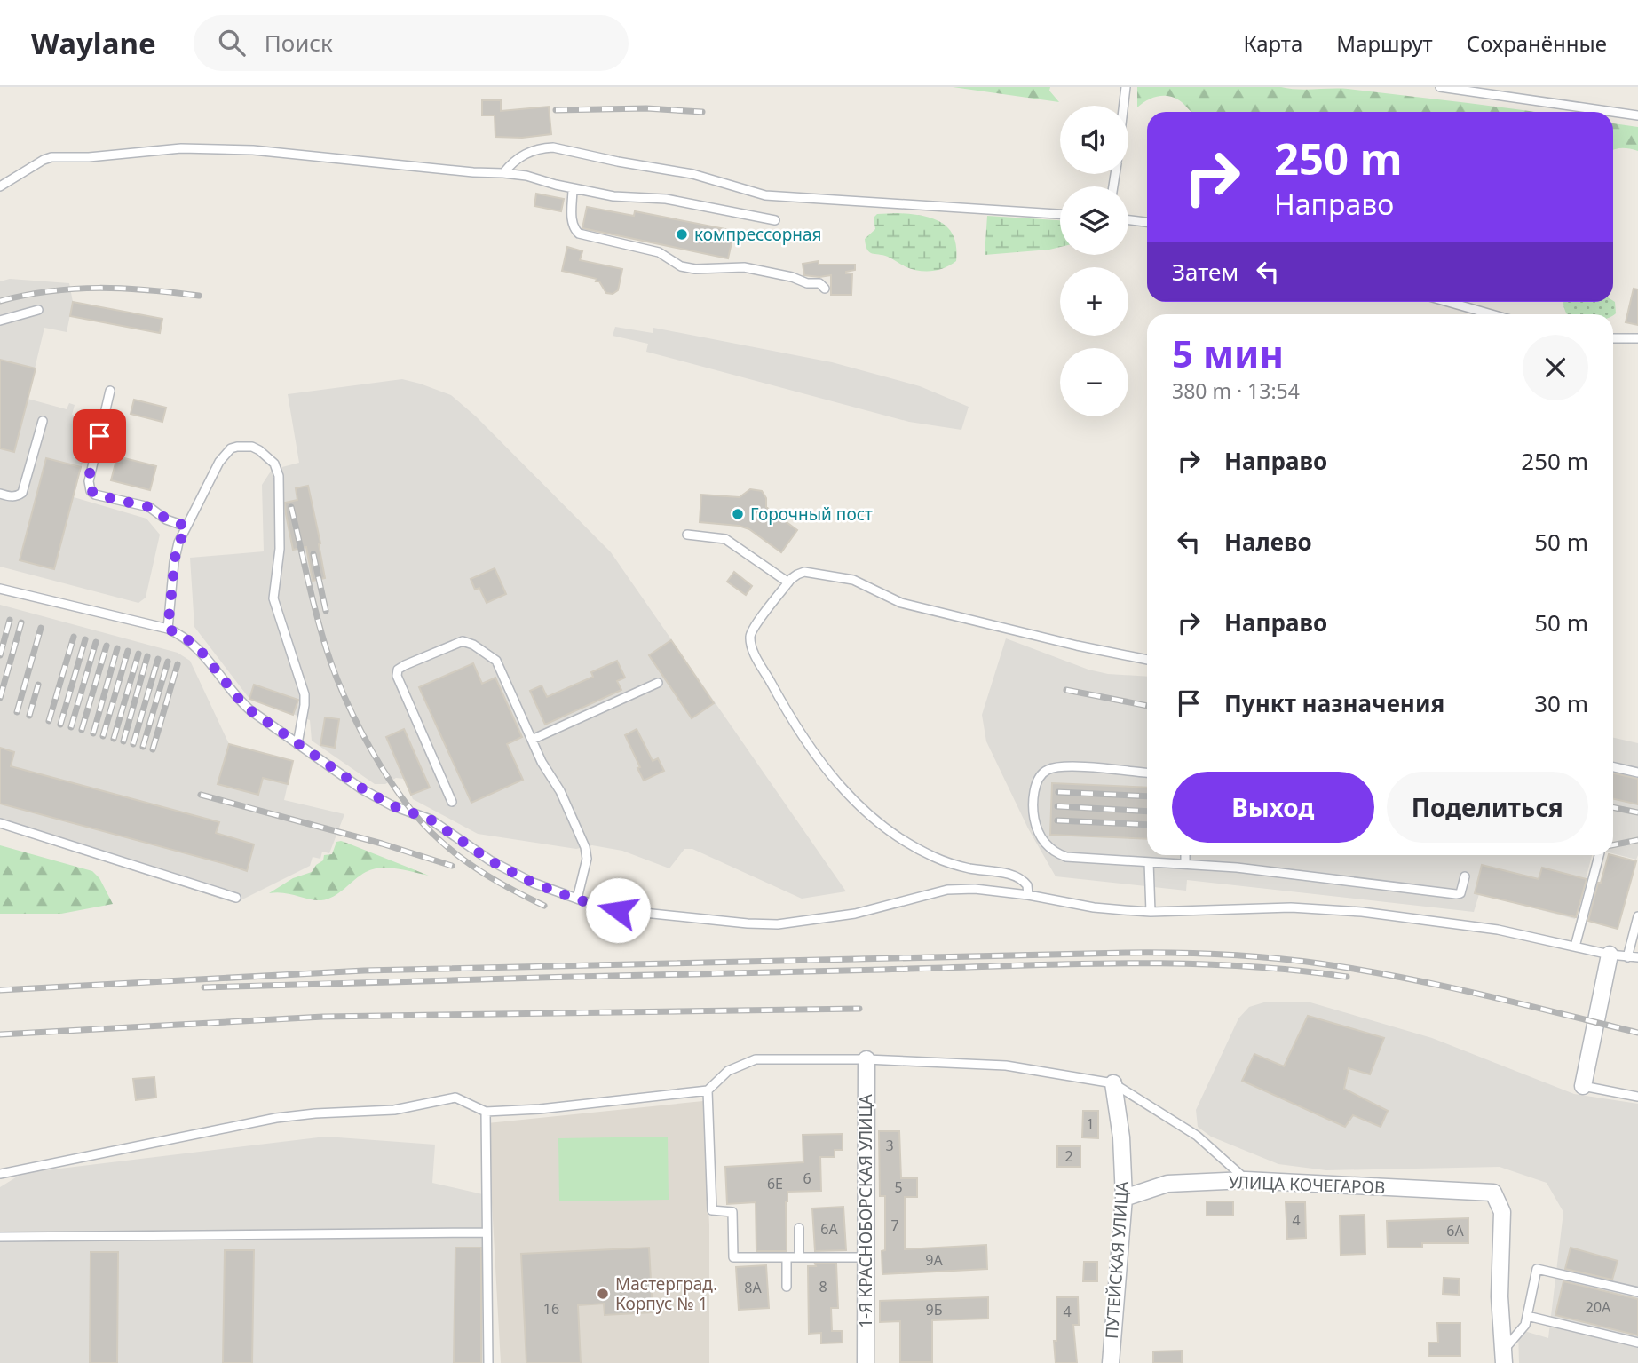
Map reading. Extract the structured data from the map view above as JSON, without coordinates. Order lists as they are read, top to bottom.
{
  "streets": {
    "street": ["УЛИЦА КОЧЕГАРОВ", "1-Я КРАСНОБОРСКАЯ УЛИЦА", "ПУТЕЙСКАЯ УЛИЦА"]
  },
  "crossings": [
    ["УЛИЦА КОЧЕГАРОВ", "ПУТЕЙСКАЯ УЛИЦА"]
  ],
  "places": ["компрессорная", "Горочный пост", "Мастерград. Корпус № 1"],
  "house_numbers": [
    "1",
    "3",
    "2",
    "6",
    "6Е",
    "5",
    "4",
    "7",
    "6А",
    "6А",
    "9А",
    "8",
    "8А",
    "20А",
    "16",
    "9Б",
    "4"
  ],
  "page": {
    "header": "Waylane",
    "search": "Поиск",
    "nav": ["Карта", "Маршрут", "Сохранённые"],
    "map_buttons": ["+", "−"],
    "turn": ["250 m", "Направо"],
    "then": "Затем",
    "heading": ["5 мин", "380 m · 13:54"],
    "list": [
      {
        "name": "Направо",
        "value": "250 m"
      },
      {
        "name": "Налево",
        "value": "50 m"
      },
      {
        "name": "Направо",
        "value": "50 m"
      },
      {
        "name": "Пункт назначения",
        "value": "30 m"
      }
    ],
    "buttons": ["Выход", "Поделиться"]
  }
}
